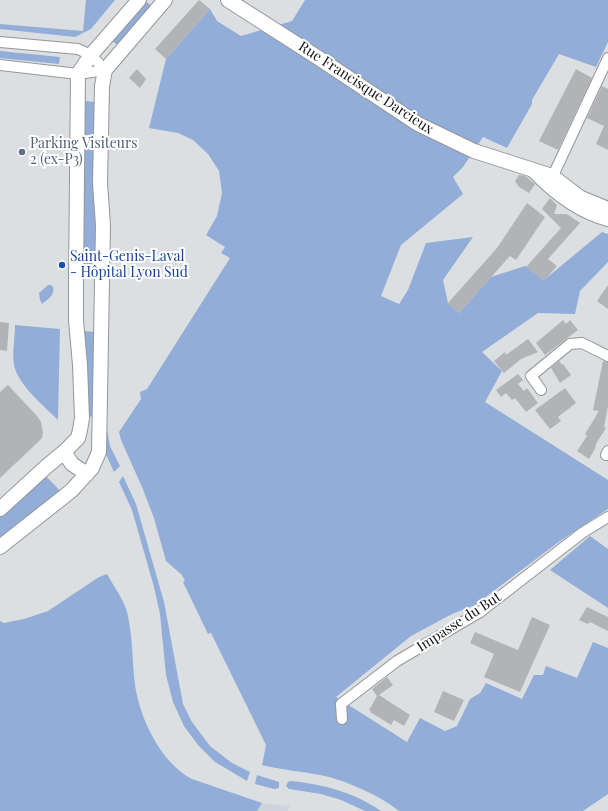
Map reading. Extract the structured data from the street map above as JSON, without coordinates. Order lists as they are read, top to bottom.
{
  "streets": {
    "street": ["Rue Francisque Darcieux", "Impasse du But"]
  },
  "places": ["Parking Visiteurs 2 (ex-P3)", "Saint-Genis-Laval - Hôpital Lyon Sud"]
}
